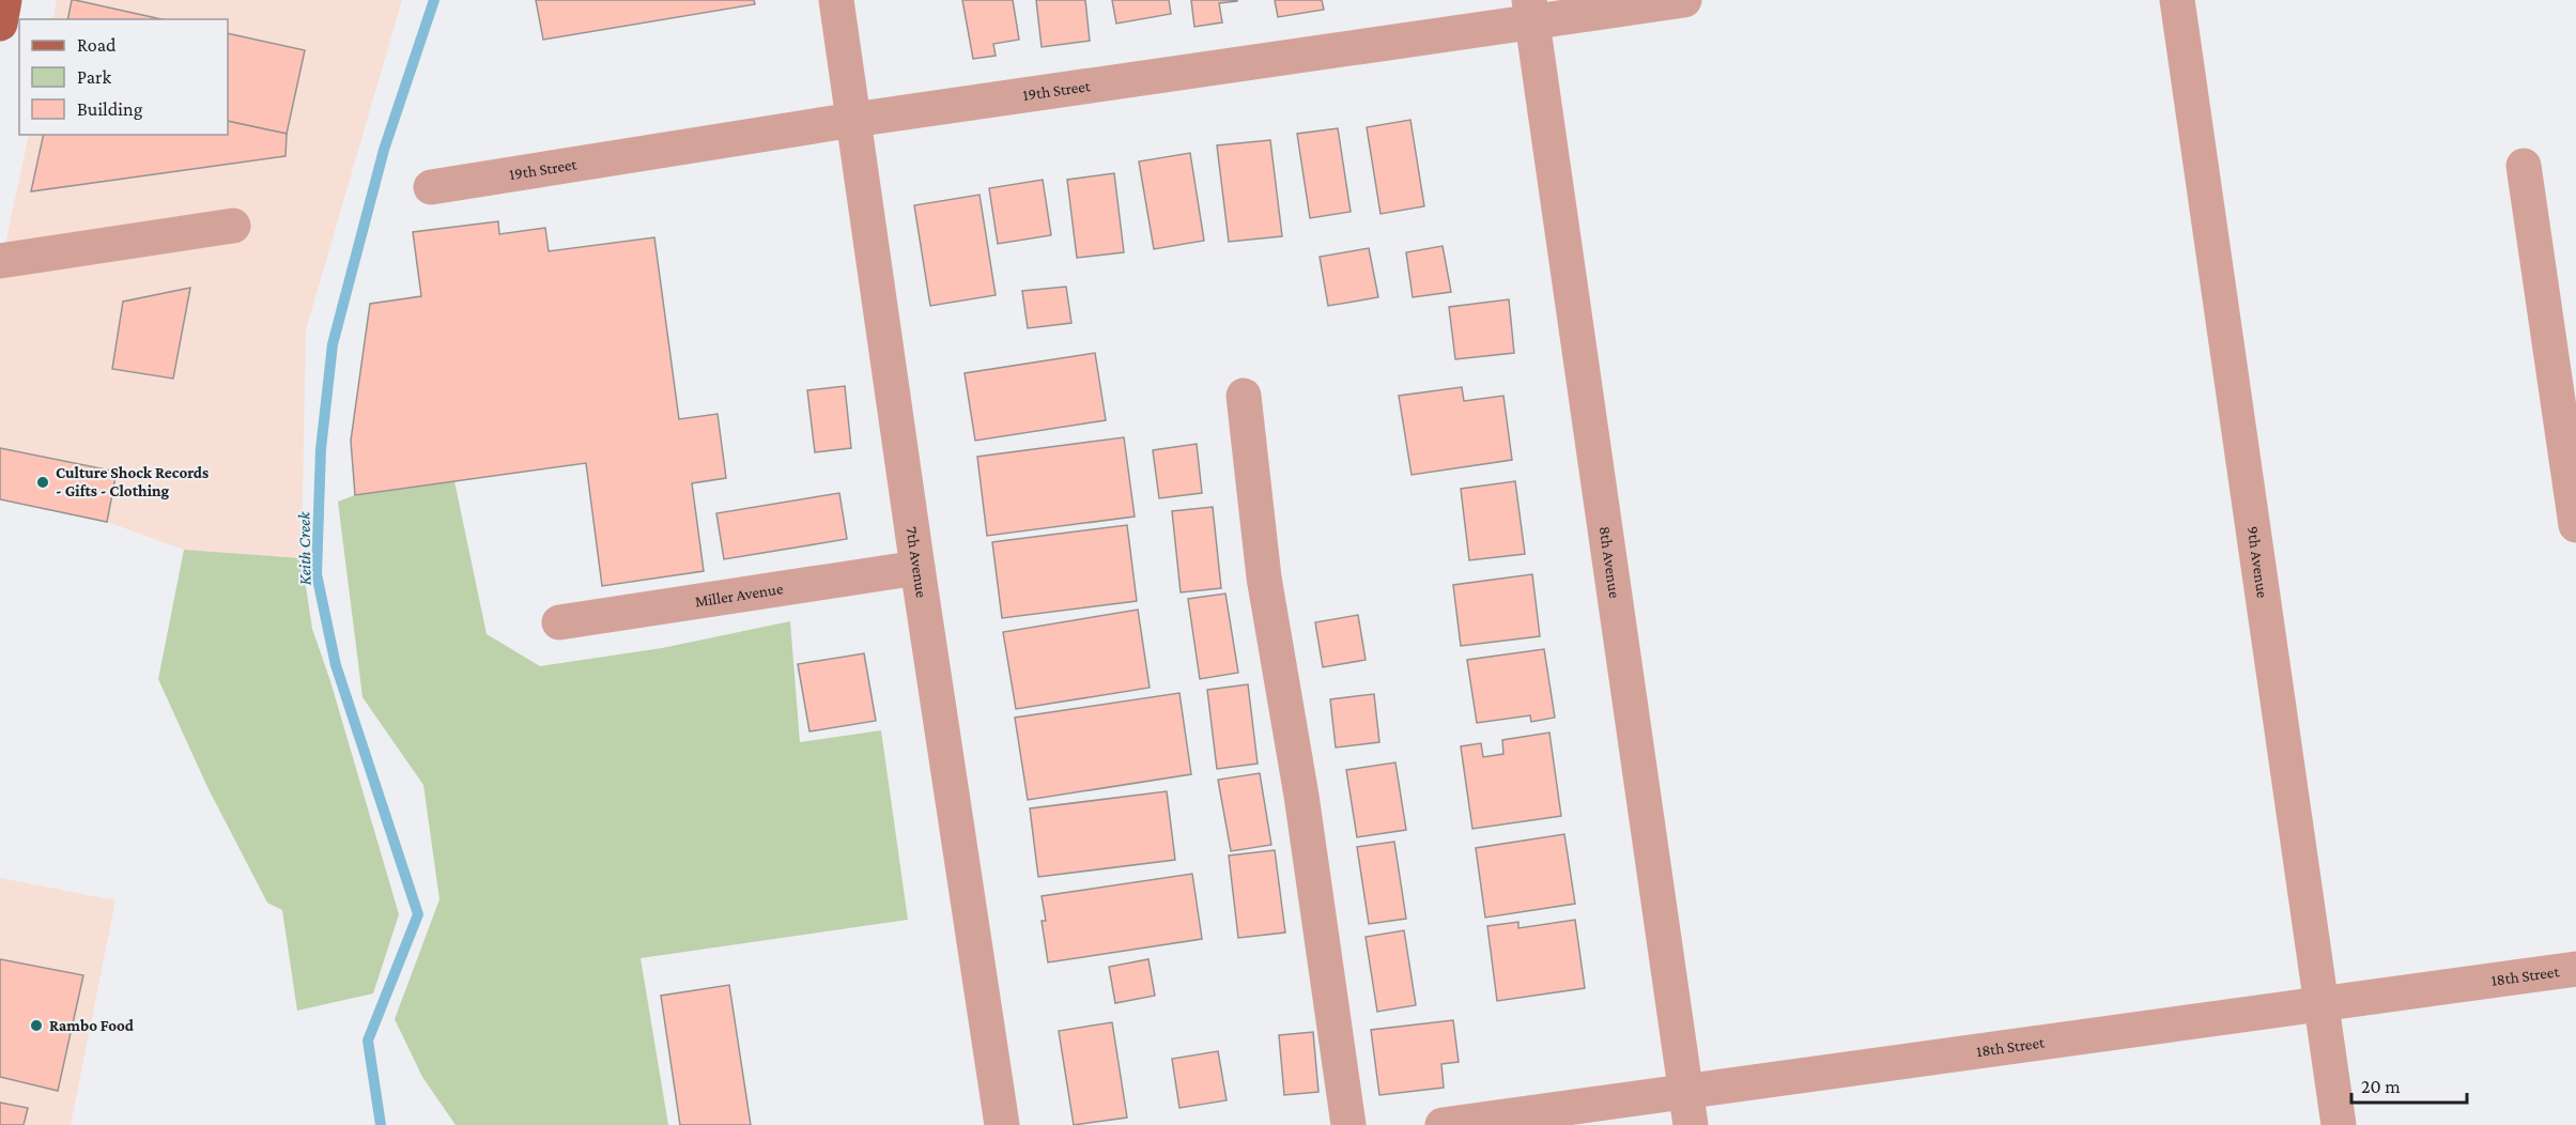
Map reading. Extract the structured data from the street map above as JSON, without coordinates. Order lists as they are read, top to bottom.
{
  "streets": {
    "street": [
      "19th Street",
      "7th Avenue",
      "8th Avenue",
      "9th Avenue",
      "Miller Avenue",
      "18th Street"
    ]
  },
  "crossings": [
    ["19th Street", "7th Avenue"],
    ["19th Street", "8th Avenue"],
    ["7th Avenue", "Miller Avenue"],
    ["8th Avenue", "18th Street"],
    ["9th Avenue", "18th Street"]
  ],
  "water": ["Keith Creek"],
  "places": ["Culture Shock Records - Gifts - Clothing", "Rambo Food"],
  "legend": ["Road", "Park", "Building"],
  "scale_bar": "20 m"
}
